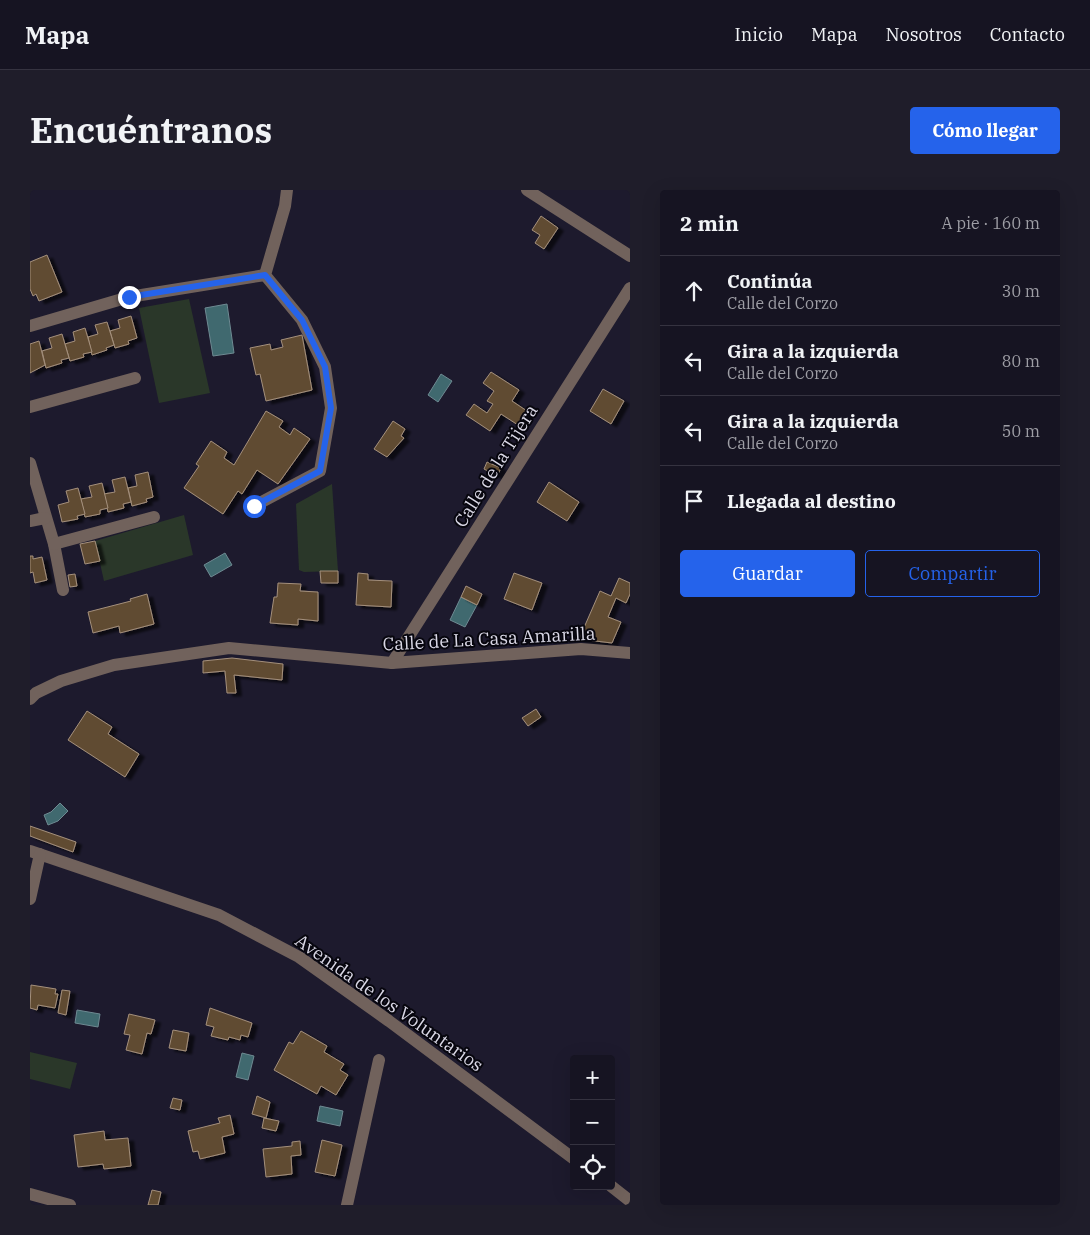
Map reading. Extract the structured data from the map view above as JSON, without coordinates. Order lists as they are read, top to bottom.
{
  "streets": {
    "street": ["Calle de la Tijera", "Calle de La Casa Amarilla", "Avenida de los Voluntarios"]
  },
  "crossings": [
    ["Calle de la Tijera", "Calle de La Casa Amarilla"]
  ],
  "page": {
    "header": "Mapa",
    "nav": [
      "Inicio",
      "Mapa",
      "Nosotros",
      "Contacto"
    ],
    "title": "Encuéntranos",
    "buttons": [
      "Cómo llegar",
      ["Guardar", "Compartir"]
    ],
    "heading": ["2 min", "A pie · 160 m"],
    "list": [
      ["Continúa", "Calle del Corzo", "30 m"],
      ["Gira a la izquierda", "Calle del Corzo", "80 m"],
      ["Gira a la izquierda", "Calle del Corzo", "50 m"],
      "Llegada al destino"
    ],
    "map_buttons": ["+", "−"]
  }
}
